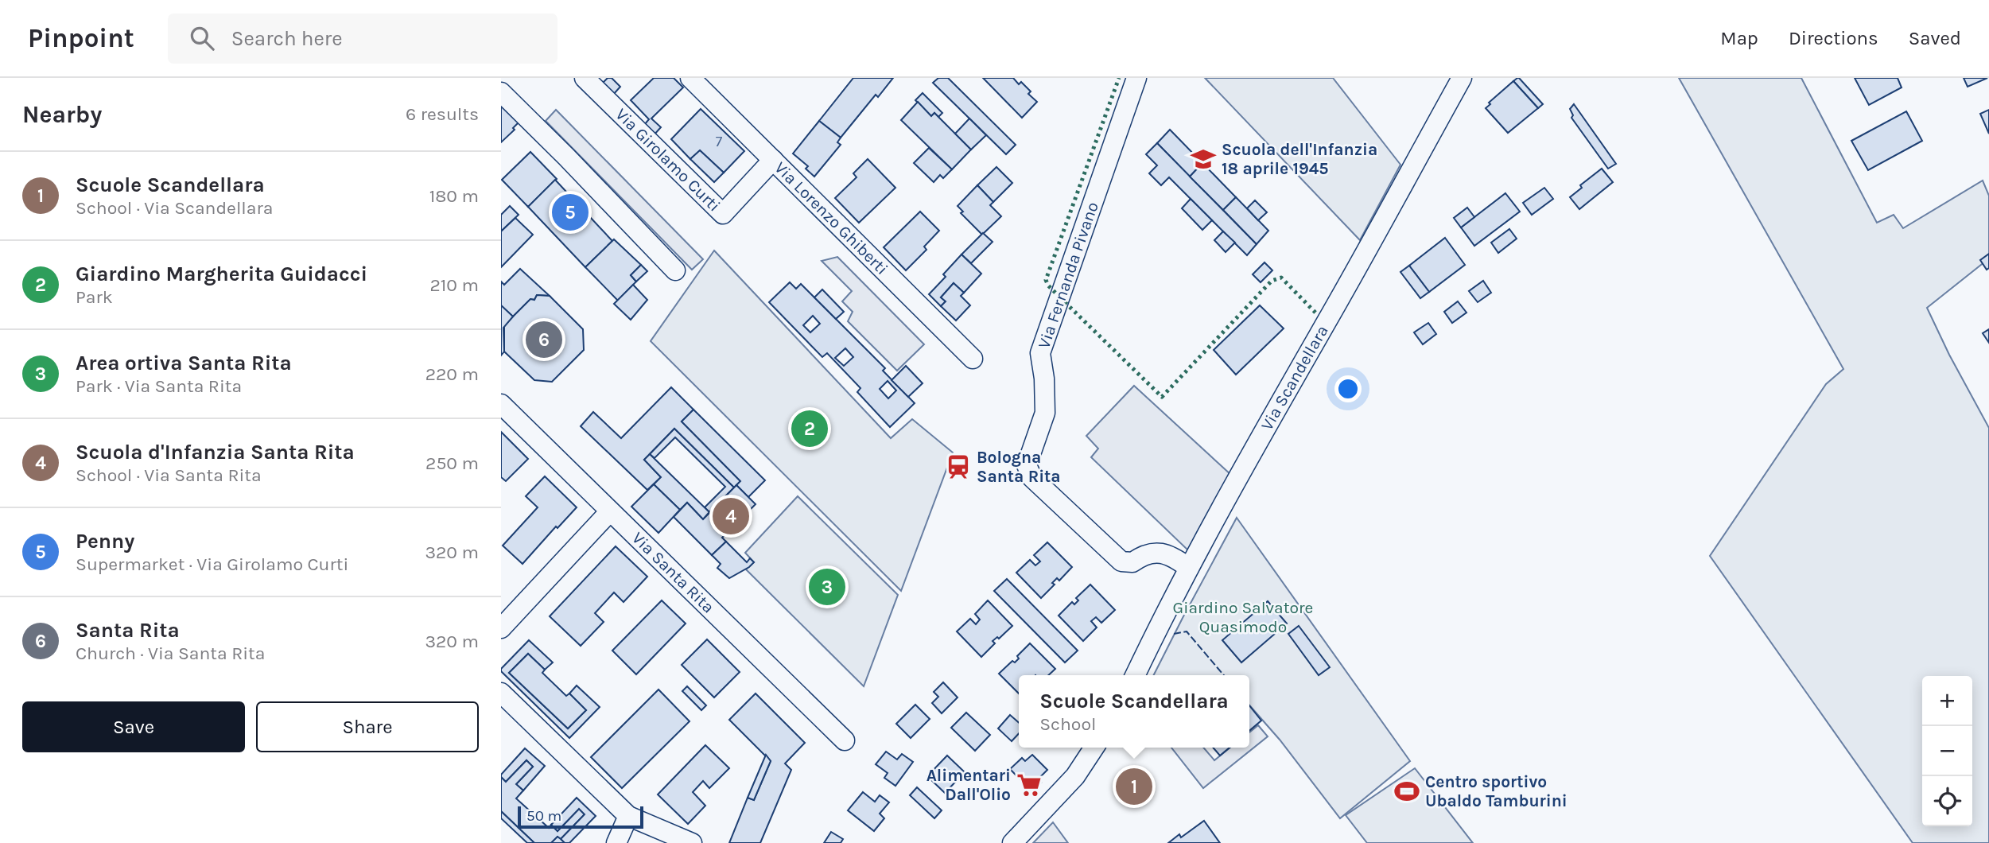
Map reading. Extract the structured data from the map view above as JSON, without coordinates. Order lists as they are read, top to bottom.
{
  "streets": {
    "street": [
      "Via Girolamo Curti",
      "Via Lorenzo Ghiberti",
      "Via Fernanda Pivano",
      "Via Scandellara",
      "Via Santa Rita"
    ]
  },
  "crossings": [
    ["Via Girolamo Curti", "Via Lorenzo Ghiberti"],
    ["Via Fernanda Pivano", "Via Scandellara"]
  ],
  "parks": ["Giardino Salvatore Quasimodo"],
  "places": {
    "school or university": ["Scuola dell'Infanzia 18 aprile 1945"],
    "station": ["Bologna Santa Rita"],
    "supermarket": ["Alimentari Dall'Olio"],
    "sports": ["Centro sportivo Ubaldo Tamburini"]
  },
  "house_numbers": ["7"],
  "scale_bar": "50 m",
  "page": {
    "header": "Pinpoint",
    "search": "Search here",
    "nav": ["Map", "Directions", "Saved"],
    "heading": ["Nearby", "6 results"],
    "list": [
      {
        "mark": "1",
        "name": "Scuole Scandellara",
        "note": "School · Via Scandellara",
        "value": "180 m"
      },
      {
        "mark": "2",
        "name": "Giardino Margherita Guidacci",
        "note": "Park",
        "value": "210 m"
      },
      {
        "mark": "3",
        "name": "Area ortiva Santa Rita",
        "note": "Park · Via Santa Rita",
        "value": "220 m"
      },
      {
        "mark": "4",
        "name": "Scuola d'Infanzia Santa Rita",
        "note": "School · Via Santa Rita",
        "value": "250 m"
      },
      {
        "mark": "5",
        "name": "Penny",
        "note": "Supermarket · Via Girolamo Curti",
        "value": "320 m"
      },
      {
        "mark": "6",
        "name": "Santa Rita",
        "note": "Church · Via Santa Rita",
        "value": "320 m"
      }
    ],
    "pins": [
      "5",
      "6",
      "2",
      "4",
      "3",
      "1"
    ],
    "popup": ["Scuole Scandellara", "School"],
    "map_buttons": ["+", "−"],
    "buttons": ["Save", "Share"],
    "scale": "50 m"
  }
}
